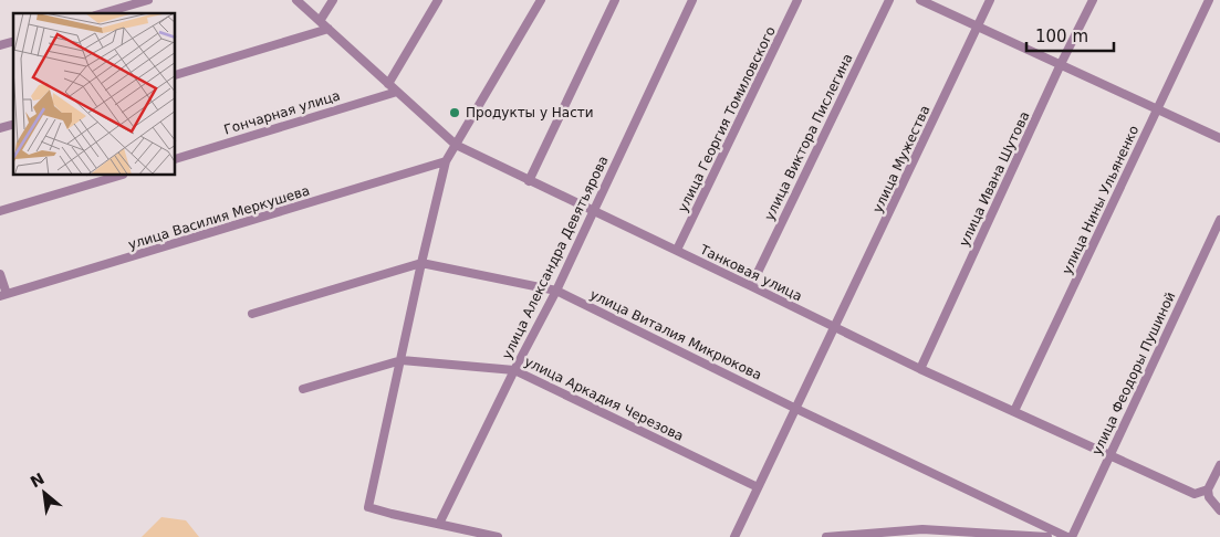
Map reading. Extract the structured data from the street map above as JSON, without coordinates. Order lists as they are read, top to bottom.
{
  "streets": {
    "street": [
      "Гончарная улица",
      "улица Георгия Томиловского",
      "улица Виктора Пислегина",
      "улица Мужества",
      "улица Ивана Шутова",
      "улица Нины Ульяненко",
      "улица Василия Меркушева",
      "улица Александра Девятьярова",
      "Танковая улица",
      "улица Виталия Микрюкова",
      "улица Феодоры Пушиной",
      "улица Аркадия Черезова"
    ]
  },
  "crossings": [
    ["Гончарная улица", "Танковая улица"],
    ["улица Георгия Томиловского", "Танковая улица"],
    ["улица Виктора Пислегина", "Танковая улица"],
    ["улица Мужества", "Танковая улица"],
    ["улица Мужества", "улица Виталия Микрюкова"],
    ["улица Мужества", "улица Аркадия Черезова"],
    ["улица Ивана Шутова", "Танковая улица"],
    ["улица Нины Ульяненко", "Танковая улица"],
    ["улица Александра Девятьярова", "Танковая улица"],
    ["улица Александра Девятьярова", "улица Виталия Микрюкова"],
    ["улица Александра Девятьярова", "улица Аркадия Черезова"],
    ["Танковая улица", "улица Феодоры Пушиной"],
    ["улица Виталия Микрюкова", "улица Феодоры Пушиной"]
  ],
  "places": ["Продукты у Насти"],
  "scale_bar": "100 m",
  "north": "top left"
}
